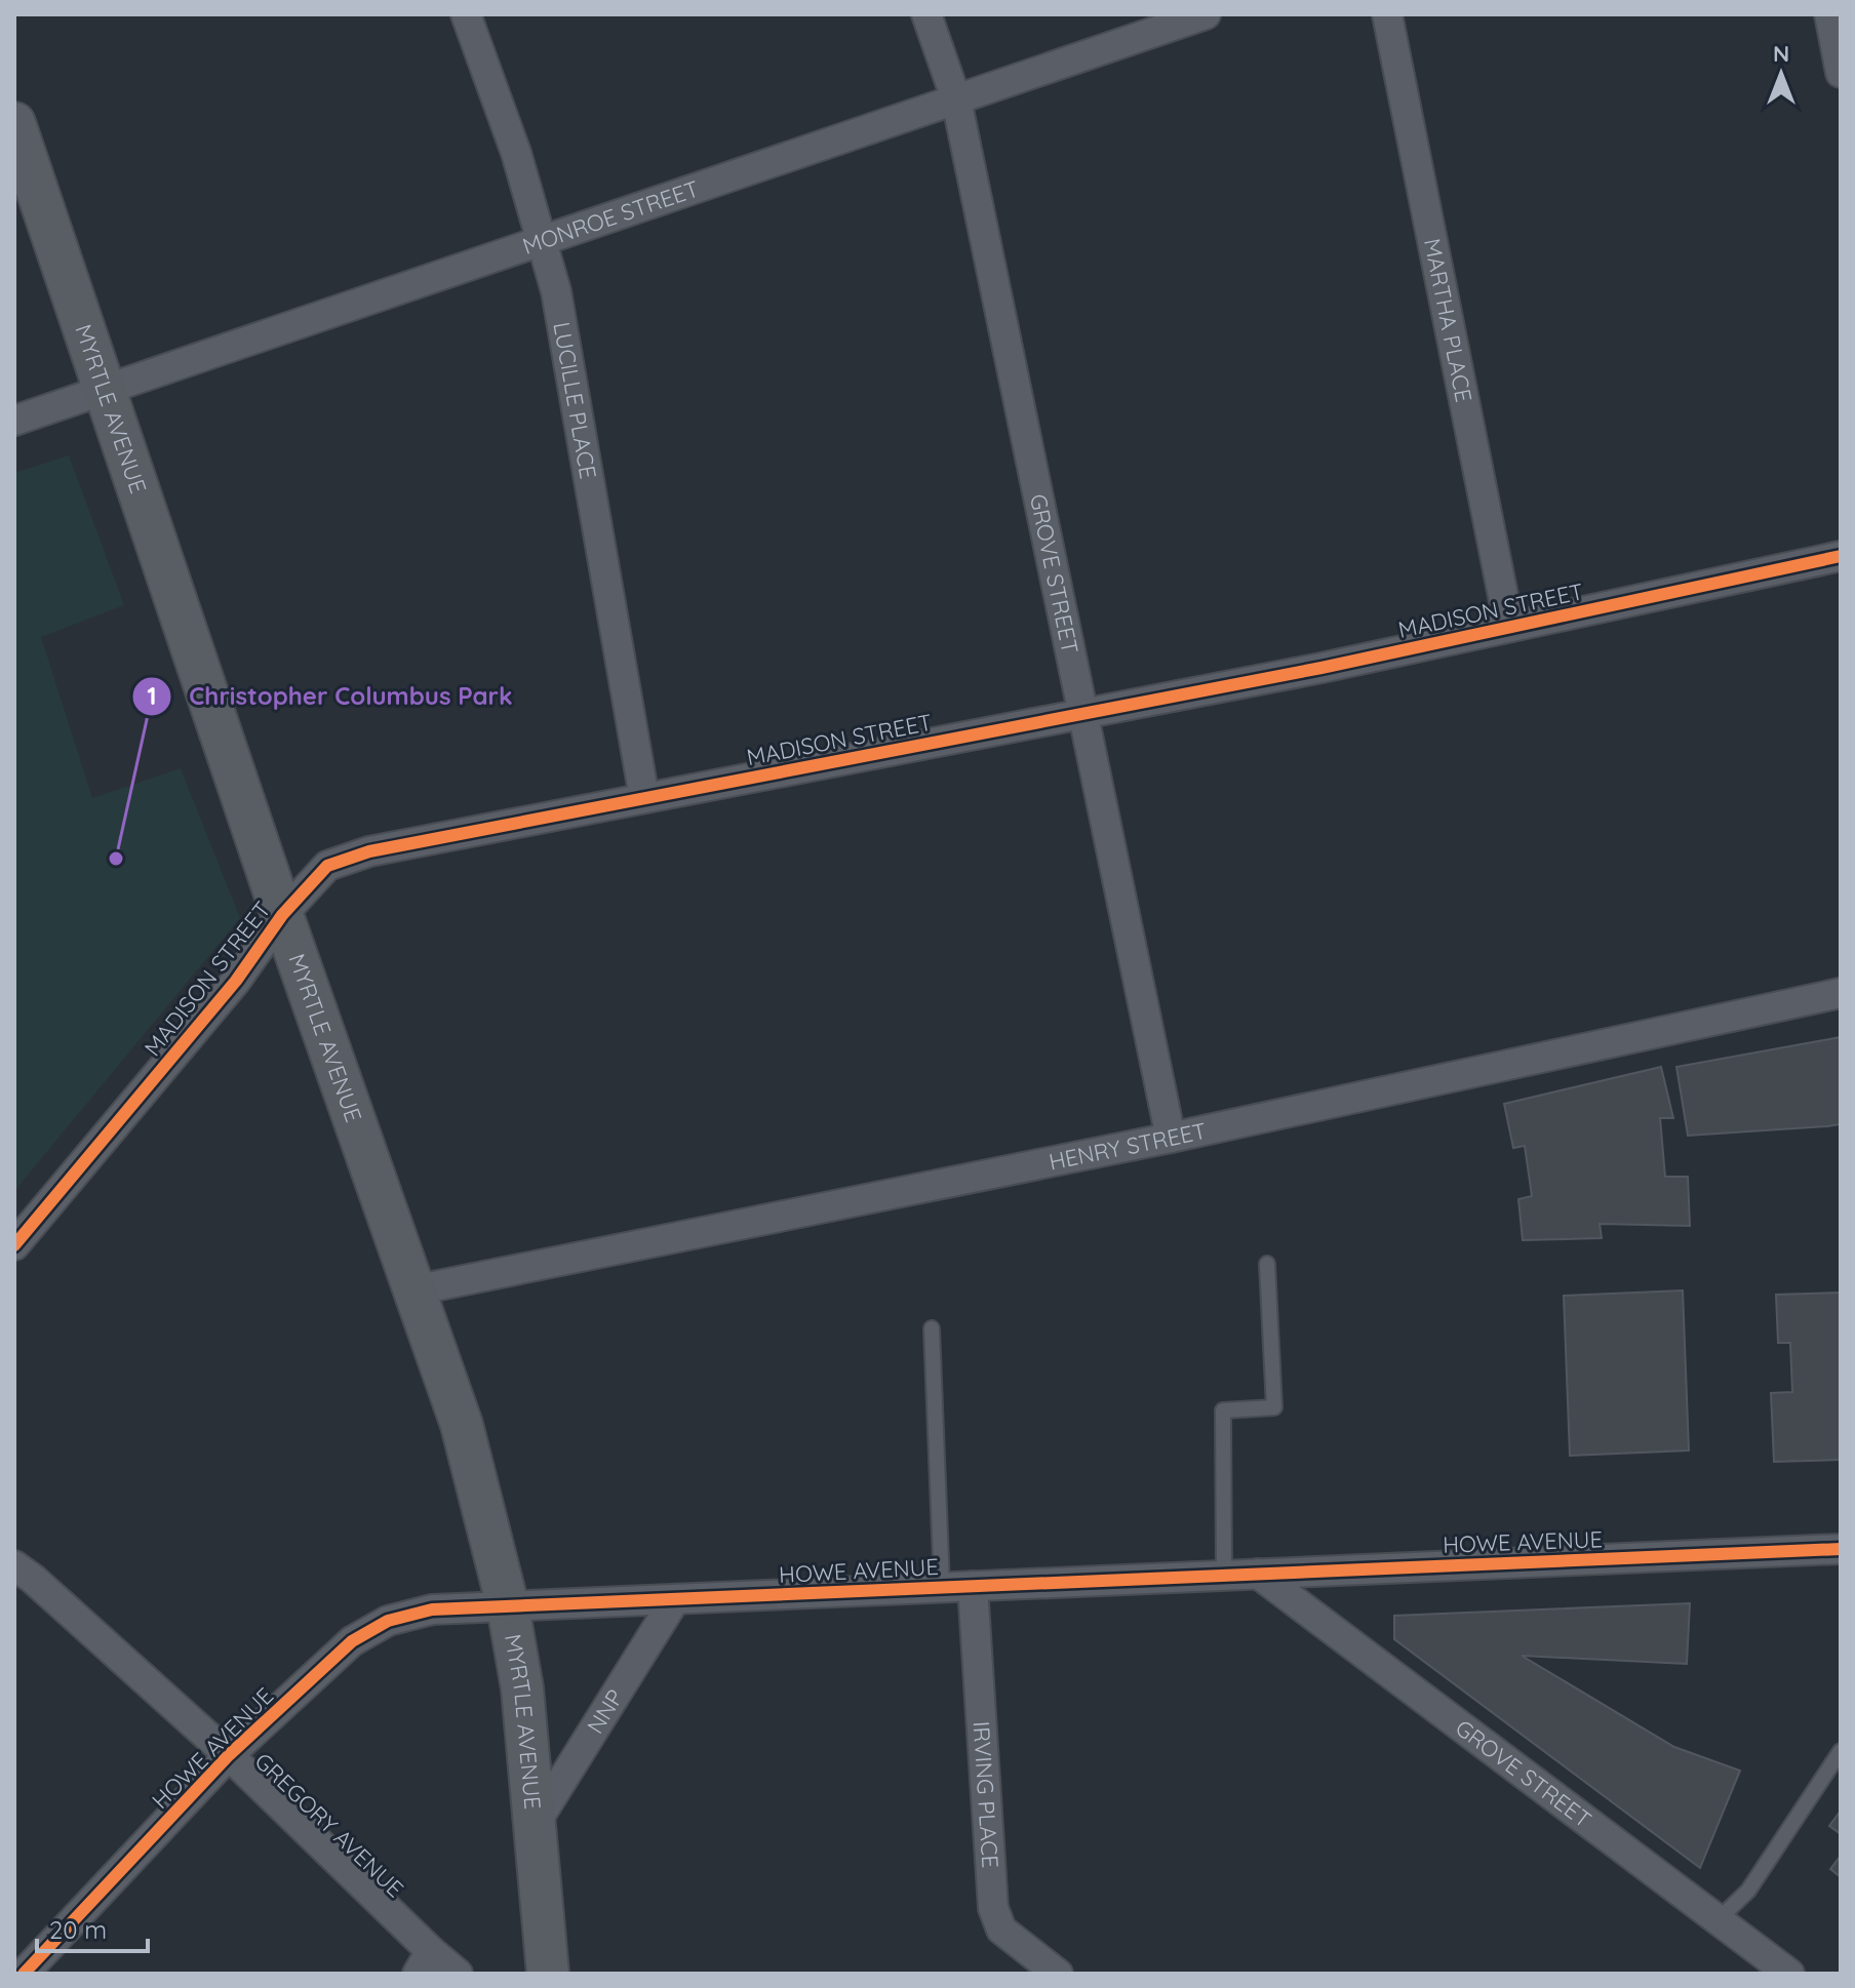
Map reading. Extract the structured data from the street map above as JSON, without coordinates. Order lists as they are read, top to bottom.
{
  "streets": {
    "street": [
      "MONROE STREET",
      "MARTHA PLACE",
      "LUCILLE PLACE",
      "MYRTLE AVENUE",
      "GROVE STREET",
      "MADISON STREET",
      "HENRY STREET",
      "HOWE AVENUE",
      "NNP",
      "IRVING PLACE",
      "GREGORY AVENUE"
    ]
  },
  "crossings": [
    ["MONROE STREET", "LUCILLE PLACE"],
    ["MONROE STREET", "MYRTLE AVENUE"],
    ["MONROE STREET", "GROVE STREET"],
    ["MARTHA PLACE", "MADISON STREET"],
    ["LUCILLE PLACE", "MADISON STREET"],
    ["MYRTLE AVENUE", "MADISON STREET"],
    ["MYRTLE AVENUE", "HENRY STREET"],
    ["MYRTLE AVENUE", "HOWE AVENUE"],
    ["MYRTLE AVENUE", "NNP"],
    ["GROVE STREET", "MADISON STREET"],
    ["GROVE STREET", "HENRY STREET"],
    ["GROVE STREET", "HOWE AVENUE"],
    ["HOWE AVENUE", "NNP"],
    ["HOWE AVENUE", "IRVING PLACE"],
    ["HOWE AVENUE", "GREGORY AVENUE"]
  ],
  "places": ["Christopher Columbus Park"],
  "scale_bar": "20 m",
  "north": "top"
}
